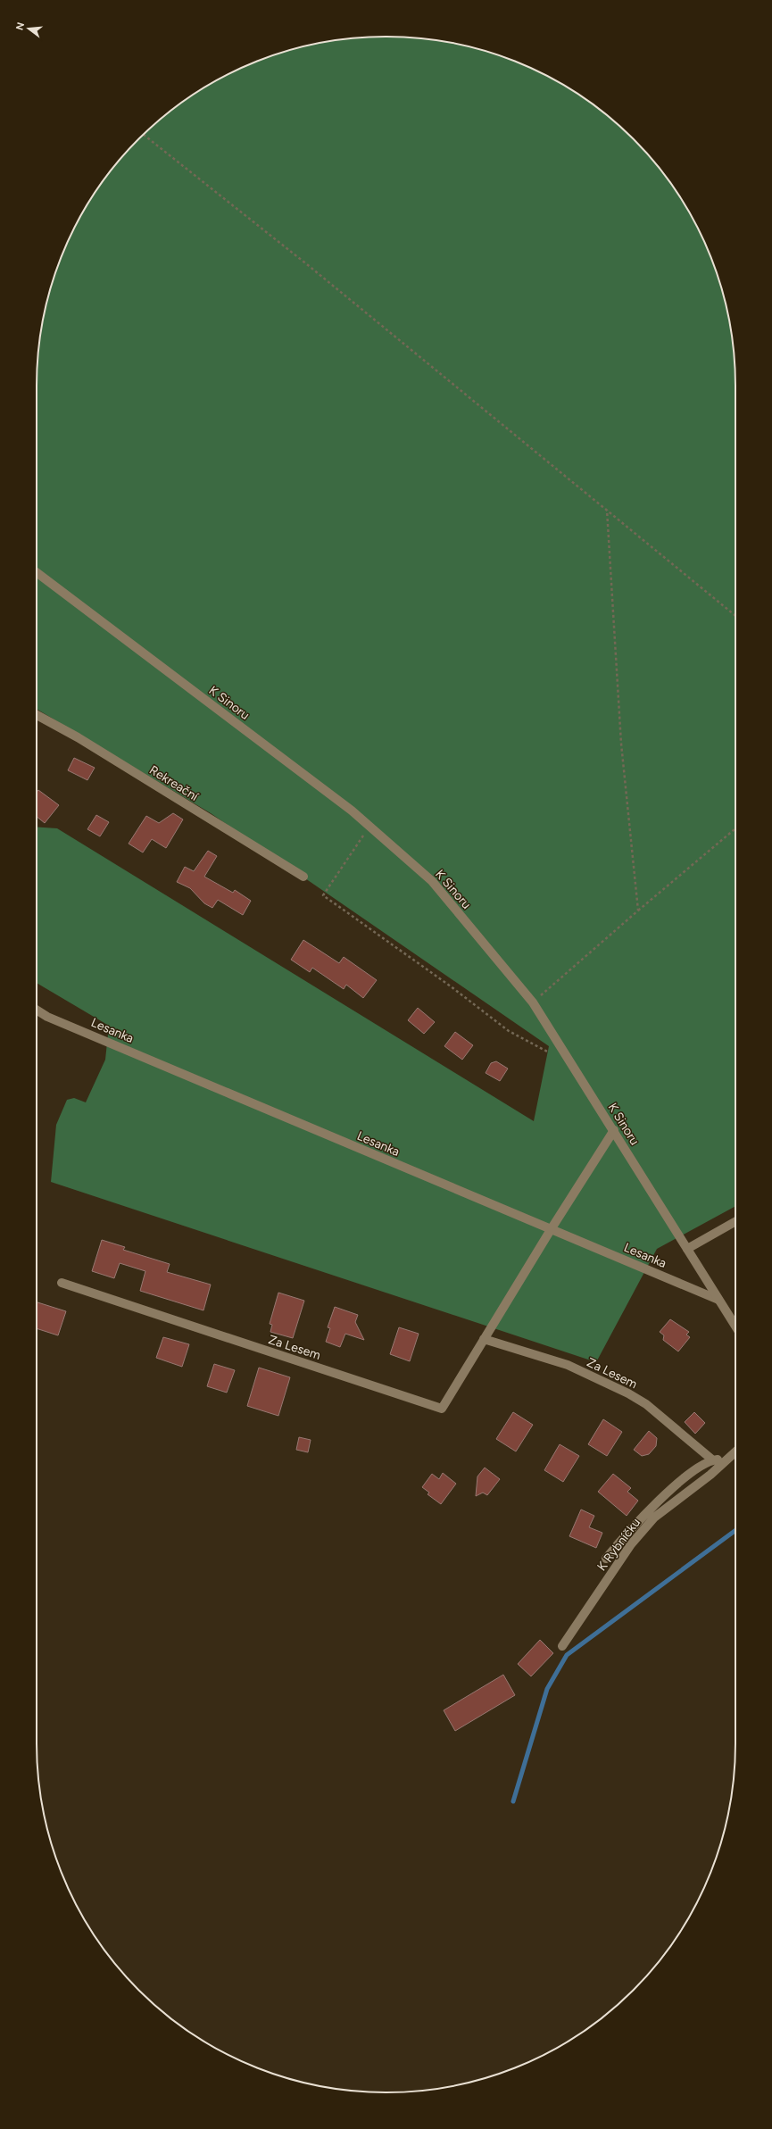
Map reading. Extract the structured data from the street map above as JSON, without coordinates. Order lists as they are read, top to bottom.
{
  "streets": {
    "street": [
      "K Sinoru",
      "Rekreační",
      "Lesanka",
      "Za Lesem",
      "K Rybníčku"
    ]
  },
  "crossings": [
    ["K Sinoru", "Lesanka"],
    ["K Sinoru", "Za Lesem"],
    ["Lesanka", "Za Lesem"],
    ["Za Lesem", "K Rybníčku"]
  ],
  "north": "left"
}
